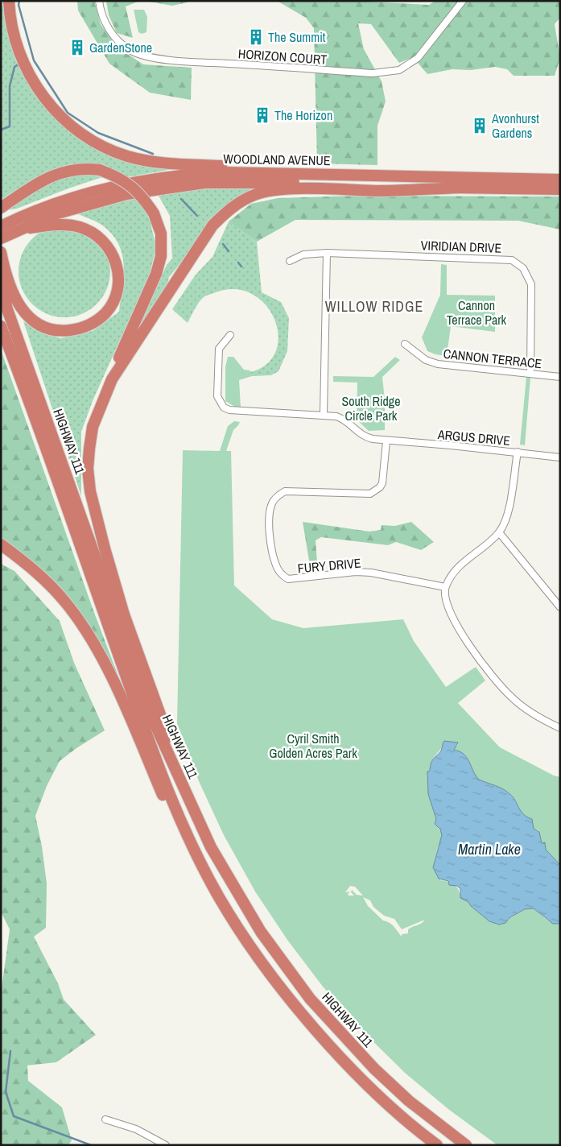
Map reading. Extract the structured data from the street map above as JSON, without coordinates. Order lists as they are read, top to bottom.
{
  "streets": {
    "highway": ["WOODLAND AVENUE", "HIGHWAY 111"],
    "street": [
      "HORIZON COURT",
      "VIRIDIAN DRIVE",
      "CANNON TERRACE",
      "ARGUS DRIVE",
      "FURY DRIVE"
    ]
  },
  "crossings": [
    ["VIRIDIAN DRIVE", "CANNON TERRACE"],
    ["ARGUS DRIVE", "FURY DRIVE"]
  ],
  "districts": ["WILLOW RIDGE"],
  "water": ["Martin Lake"],
  "parks": ["Cannon Terrace Park", "South Ridge Circle Park", "Cyril Smith Golden Acres Park"],
  "places": {
    "building": [
      "The Summit",
      "GardenStone",
      "The Horizon",
      "Avonhurst Gardens"
    ]
  }
}
